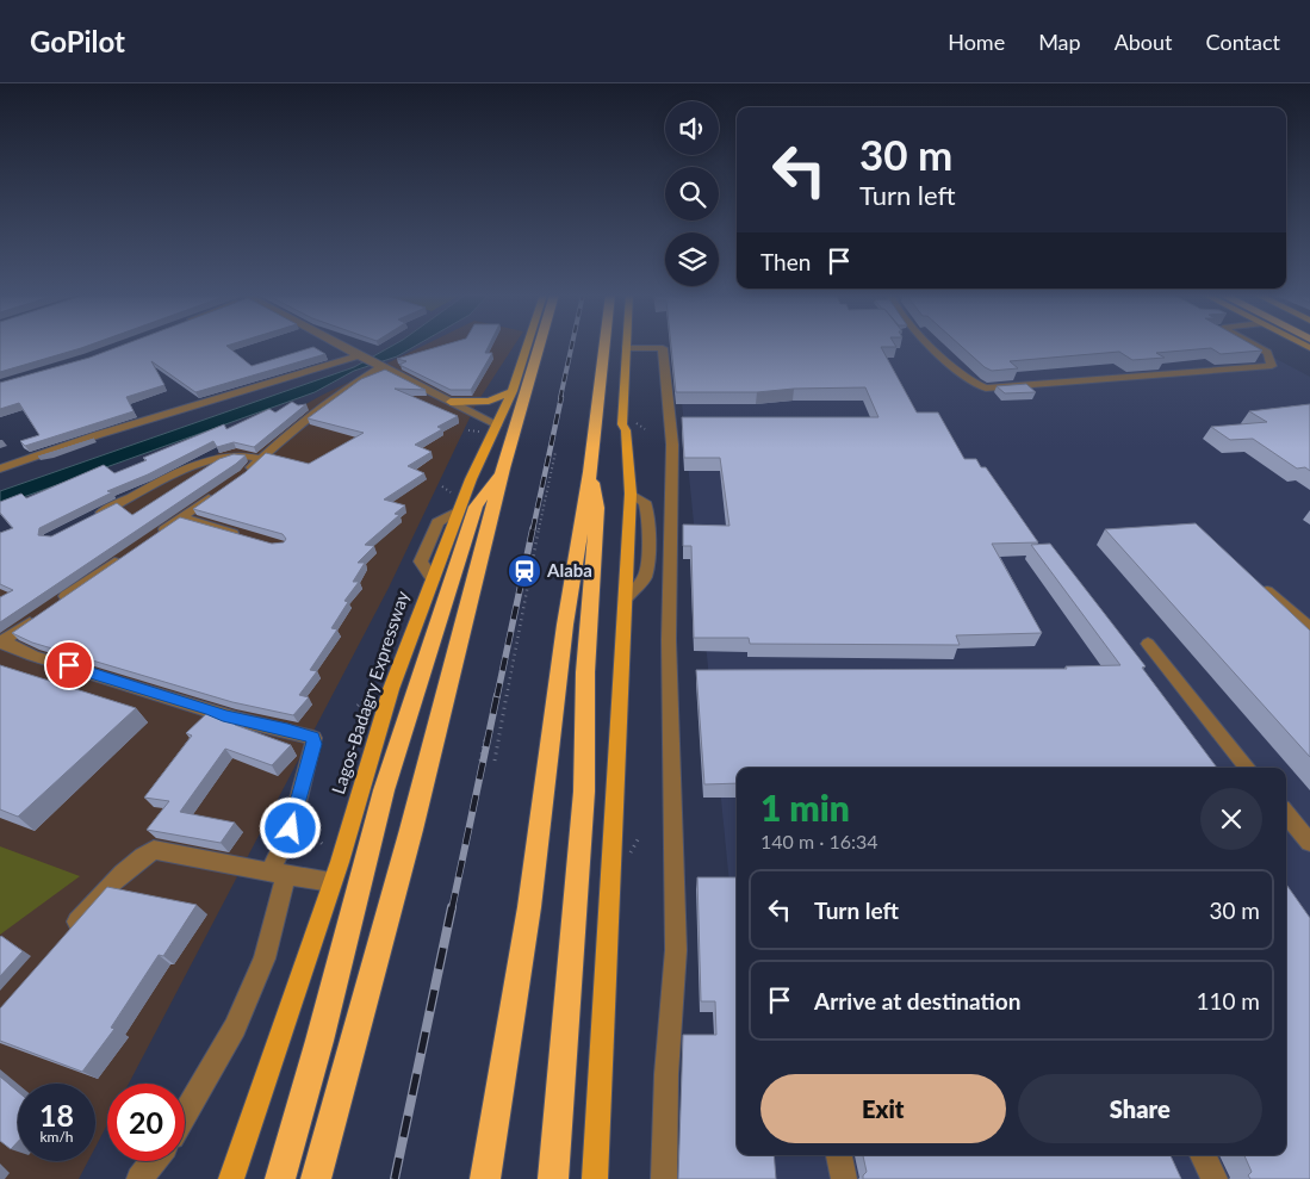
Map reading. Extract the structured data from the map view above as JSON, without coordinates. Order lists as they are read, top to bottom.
{
  "streets": {
    "main road": ["Lagos-Badagry Expressway"]
  },
  "places": {
    "station": ["Alaba"]
  },
  "page": {
    "header": "GoPilot",
    "nav": [
      "Home",
      "Map",
      "About",
      "Contact"
    ],
    "turn": ["30 m", "Turn left"],
    "then": "Then",
    "heading": ["1 min", "140 m · 16:34"],
    "list": [
      {
        "name": "Turn left",
        "value": "30 m"
      },
      {
        "name": "Arrive at destination",
        "value": "110 m"
      }
    ],
    "buttons": ["Exit", "Share"],
    "speed": "18 km/h",
    "limit": "20"
  }
}
